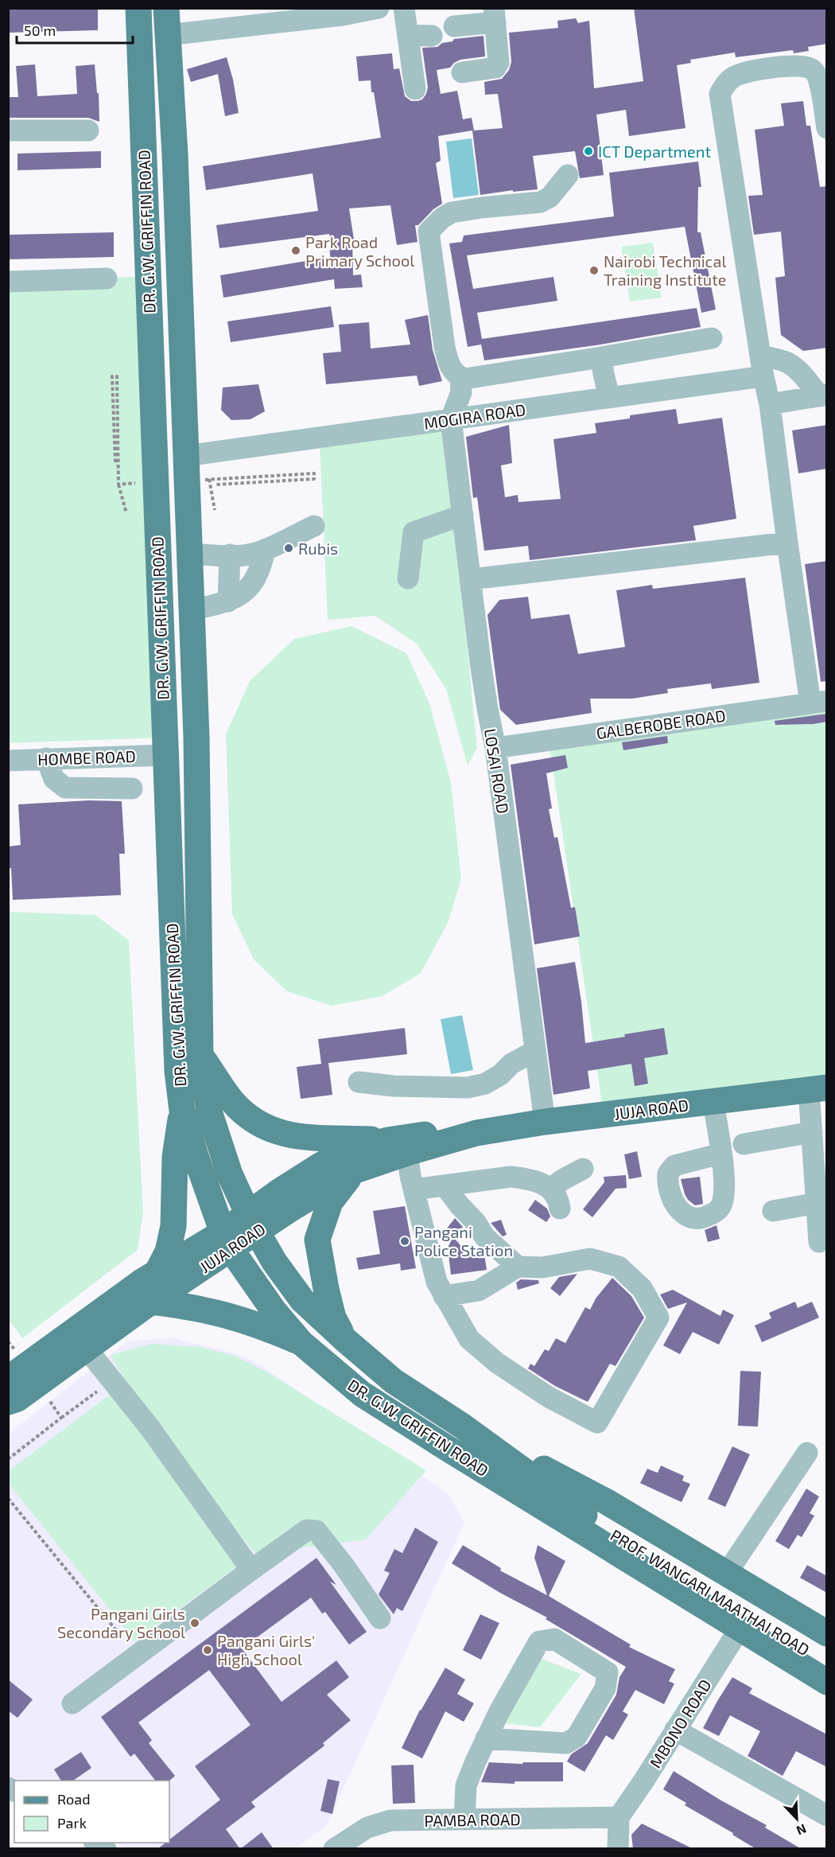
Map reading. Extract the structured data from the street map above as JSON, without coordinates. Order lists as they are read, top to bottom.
{
  "streets": {
    "main road": ["DR. G.W. GRIFFIN ROAD", "JUJA ROAD", "PROF. WANGARI MAATHAI ROAD"],
    "street": [
      "MOGIRA ROAD",
      "GALBEROBE ROAD",
      "HOMBE ROAD",
      "LOSAI ROAD",
      "MBONO ROAD",
      "PAMBA ROAD"
    ]
  },
  "crossings": [
    ["DR. G.W. GRIFFIN ROAD", "MOGIRA ROAD"],
    ["DR. G.W. GRIFFIN ROAD", "HOMBE ROAD"],
    ["DR. G.W. GRIFFIN ROAD", "JUJA ROAD"],
    ["DR. G.W. GRIFFIN ROAD", "PROF. WANGARI MAATHAI ROAD"],
    ["DR. G.W. GRIFFIN ROAD", "MBONO ROAD"],
    ["MOGIRA ROAD", "LOSAI ROAD"],
    ["GALBEROBE ROAD", "LOSAI ROAD"],
    ["LOSAI ROAD", "JUJA ROAD"],
    ["MBONO ROAD", "PAMBA ROAD"]
  ],
  "places": [
    "ICT Department",
    "Park Road Primary School",
    "Nairobi Technical Training Institute",
    "Rubis",
    "Pangani Police Station",
    "Pangani Girls Secondary School",
    "Pangani Girls' High School"
  ],
  "legend": ["Road", "Park"],
  "scale_bar": "50 m",
  "north": "bottom right"
}
